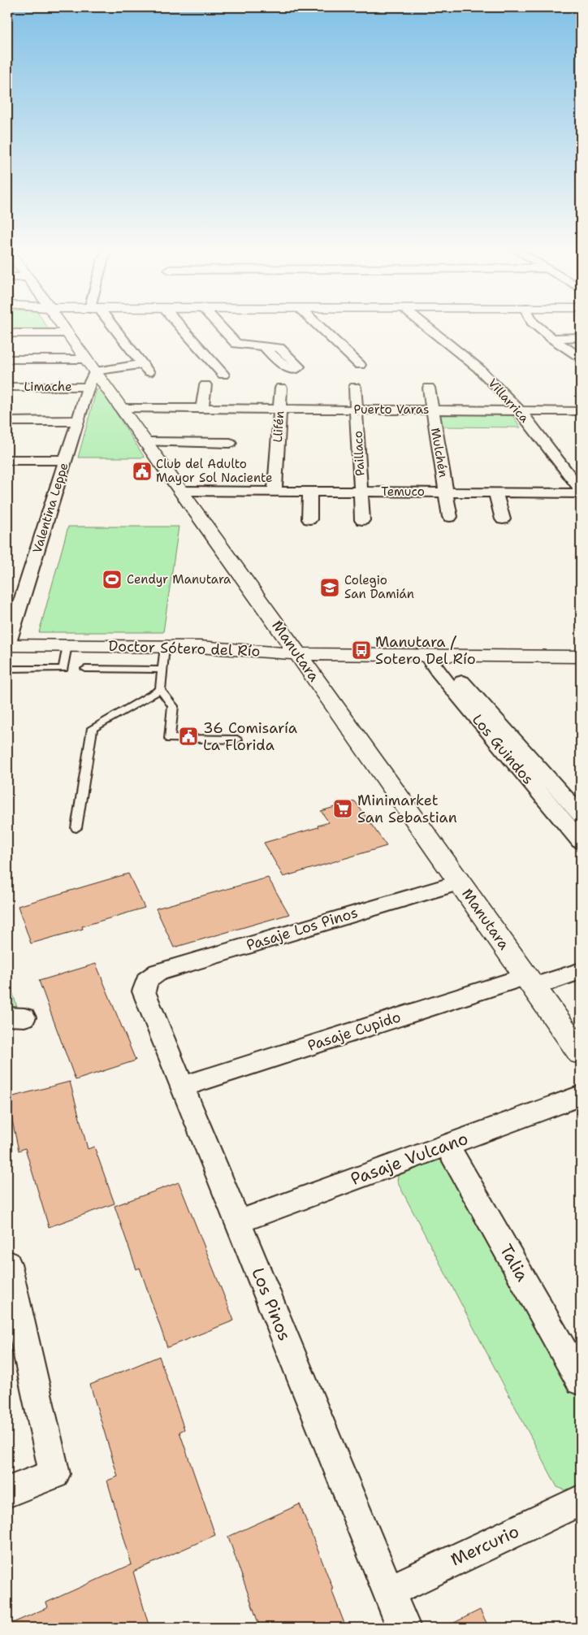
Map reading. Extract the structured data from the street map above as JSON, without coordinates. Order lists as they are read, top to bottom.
{
  "streets": {
    "main road": ["Doctor Sótero del Río", "Manutara"],
    "street": [
      "Limache",
      "Villarrica",
      "Puerto Varas",
      "Llifén",
      "Mulchén",
      "Paillaco",
      "Temuco",
      "Valentina Leppe",
      "Los Guindos",
      "Pasaje Los Pinos",
      "Pasaje Cupido",
      "Pasaje Vulcano",
      "Talia",
      "Los Pinos",
      "Mercurio"
    ]
  },
  "crossings": [
    ["Limache", "Valentina Leppe"],
    ["Villarrica", "Puerto Varas"],
    ["Puerto Varas", "Llifén"],
    ["Puerto Varas", "Mulchén"],
    ["Puerto Varas", "Paillaco"],
    ["Puerto Varas", "Manutara"],
    ["Llifén", "Temuco"],
    ["Mulchén", "Temuco"],
    ["Paillaco", "Temuco"],
    ["Temuco", "Manutara"],
    ["Valentina Leppe", "Doctor Sótero del Río"],
    ["Valentina Leppe", "Manutara"],
    ["Doctor Sótero del Río", "Manutara"],
    ["Doctor Sótero del Río", "Los Guindos"],
    ["Manutara", "Pasaje Los Pinos"],
    ["Manutara", "Pasaje Cupido"],
    ["Pasaje Los Pinos", "Los Pinos"],
    ["Pasaje Cupido", "Los Pinos"],
    ["Pasaje Vulcano", "Talia"],
    ["Pasaje Vulcano", "Los Pinos"],
    ["Los Pinos", "Mercurio"]
  ],
  "places": {
    "public building": ["Club del Adulto Mayor Sol Naciente", "36 Comisaría La Florida"],
    "sports": ["Cendyr Manutara"],
    "school or university": ["Colegio San Damián"],
    "bus stop": ["Manutara / Sotero Del Río"],
    "supermarket": ["Minimarket San Sebastian"]
  }
}
